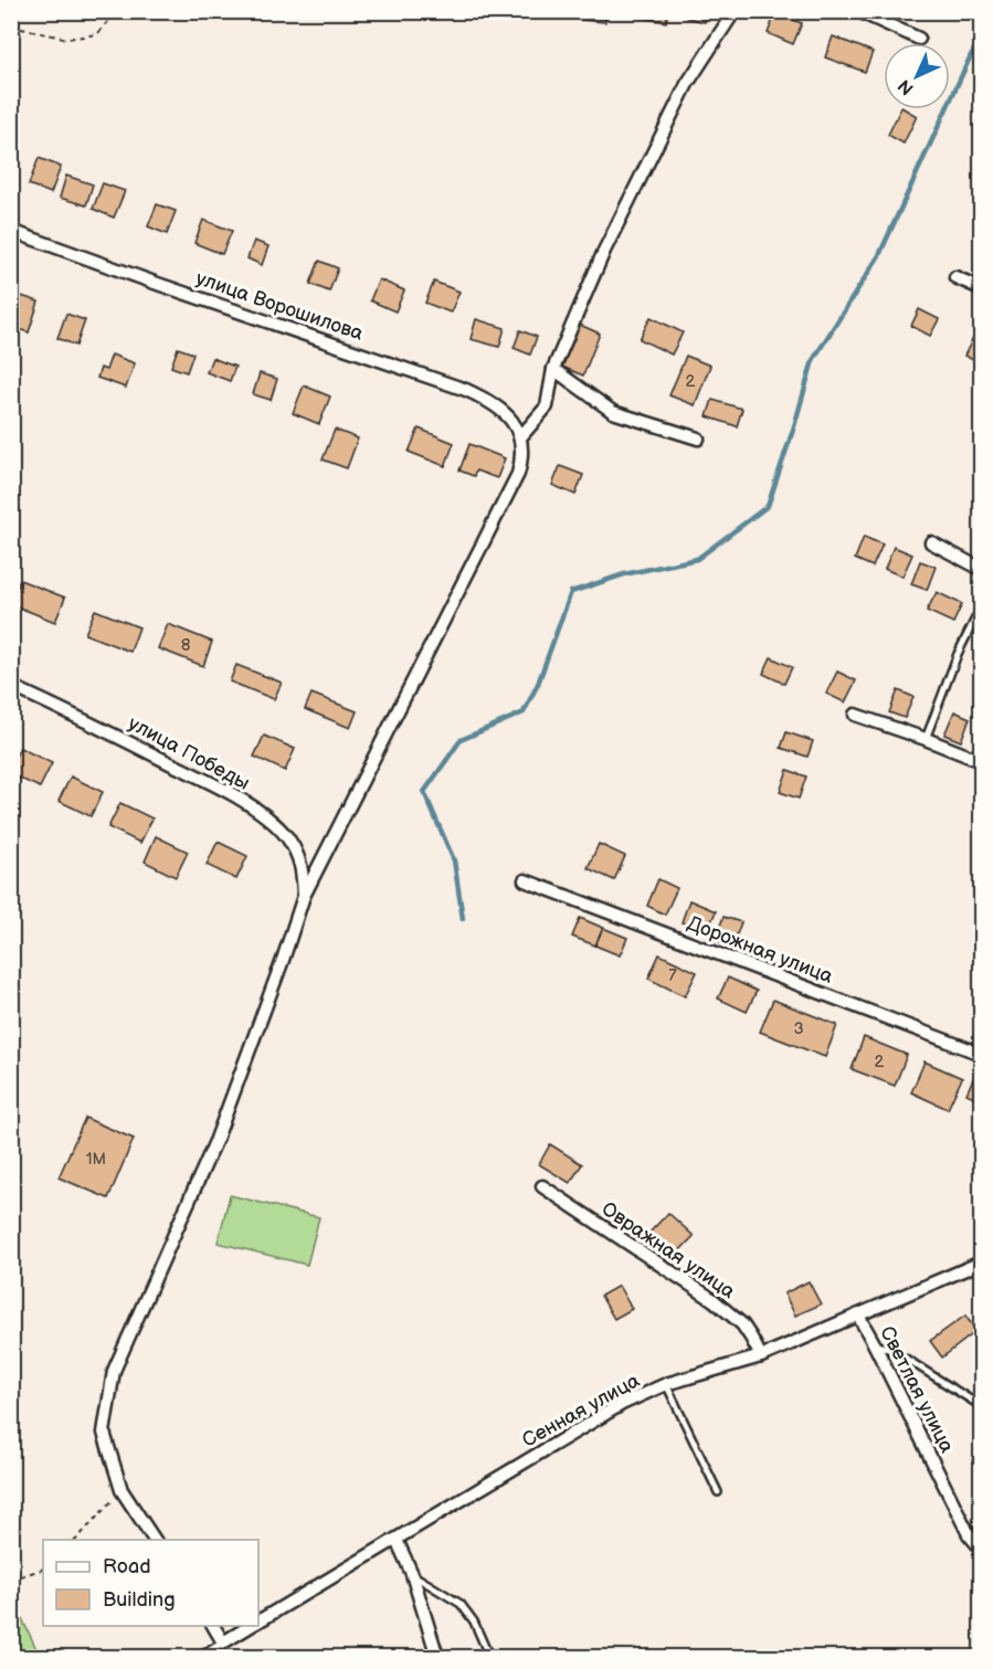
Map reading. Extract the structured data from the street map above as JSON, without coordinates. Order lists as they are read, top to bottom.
{
  "streets": {
    "street": [
      "улица Ворошилова",
      "улица Победы",
      "Дорожная улица",
      "Овражная улица",
      "Светлая улица",
      "Сенная улица"
    ]
  },
  "crossings": [
    ["Овражная улица", "Сенная улица"],
    ["Светлая улица", "Сенная улица"]
  ],
  "house_numbers": [
    "2",
    "8",
    "7",
    "3",
    "2",
    "1М"
  ],
  "legend": ["Road", "Building"],
  "north": "bottom left"
}
